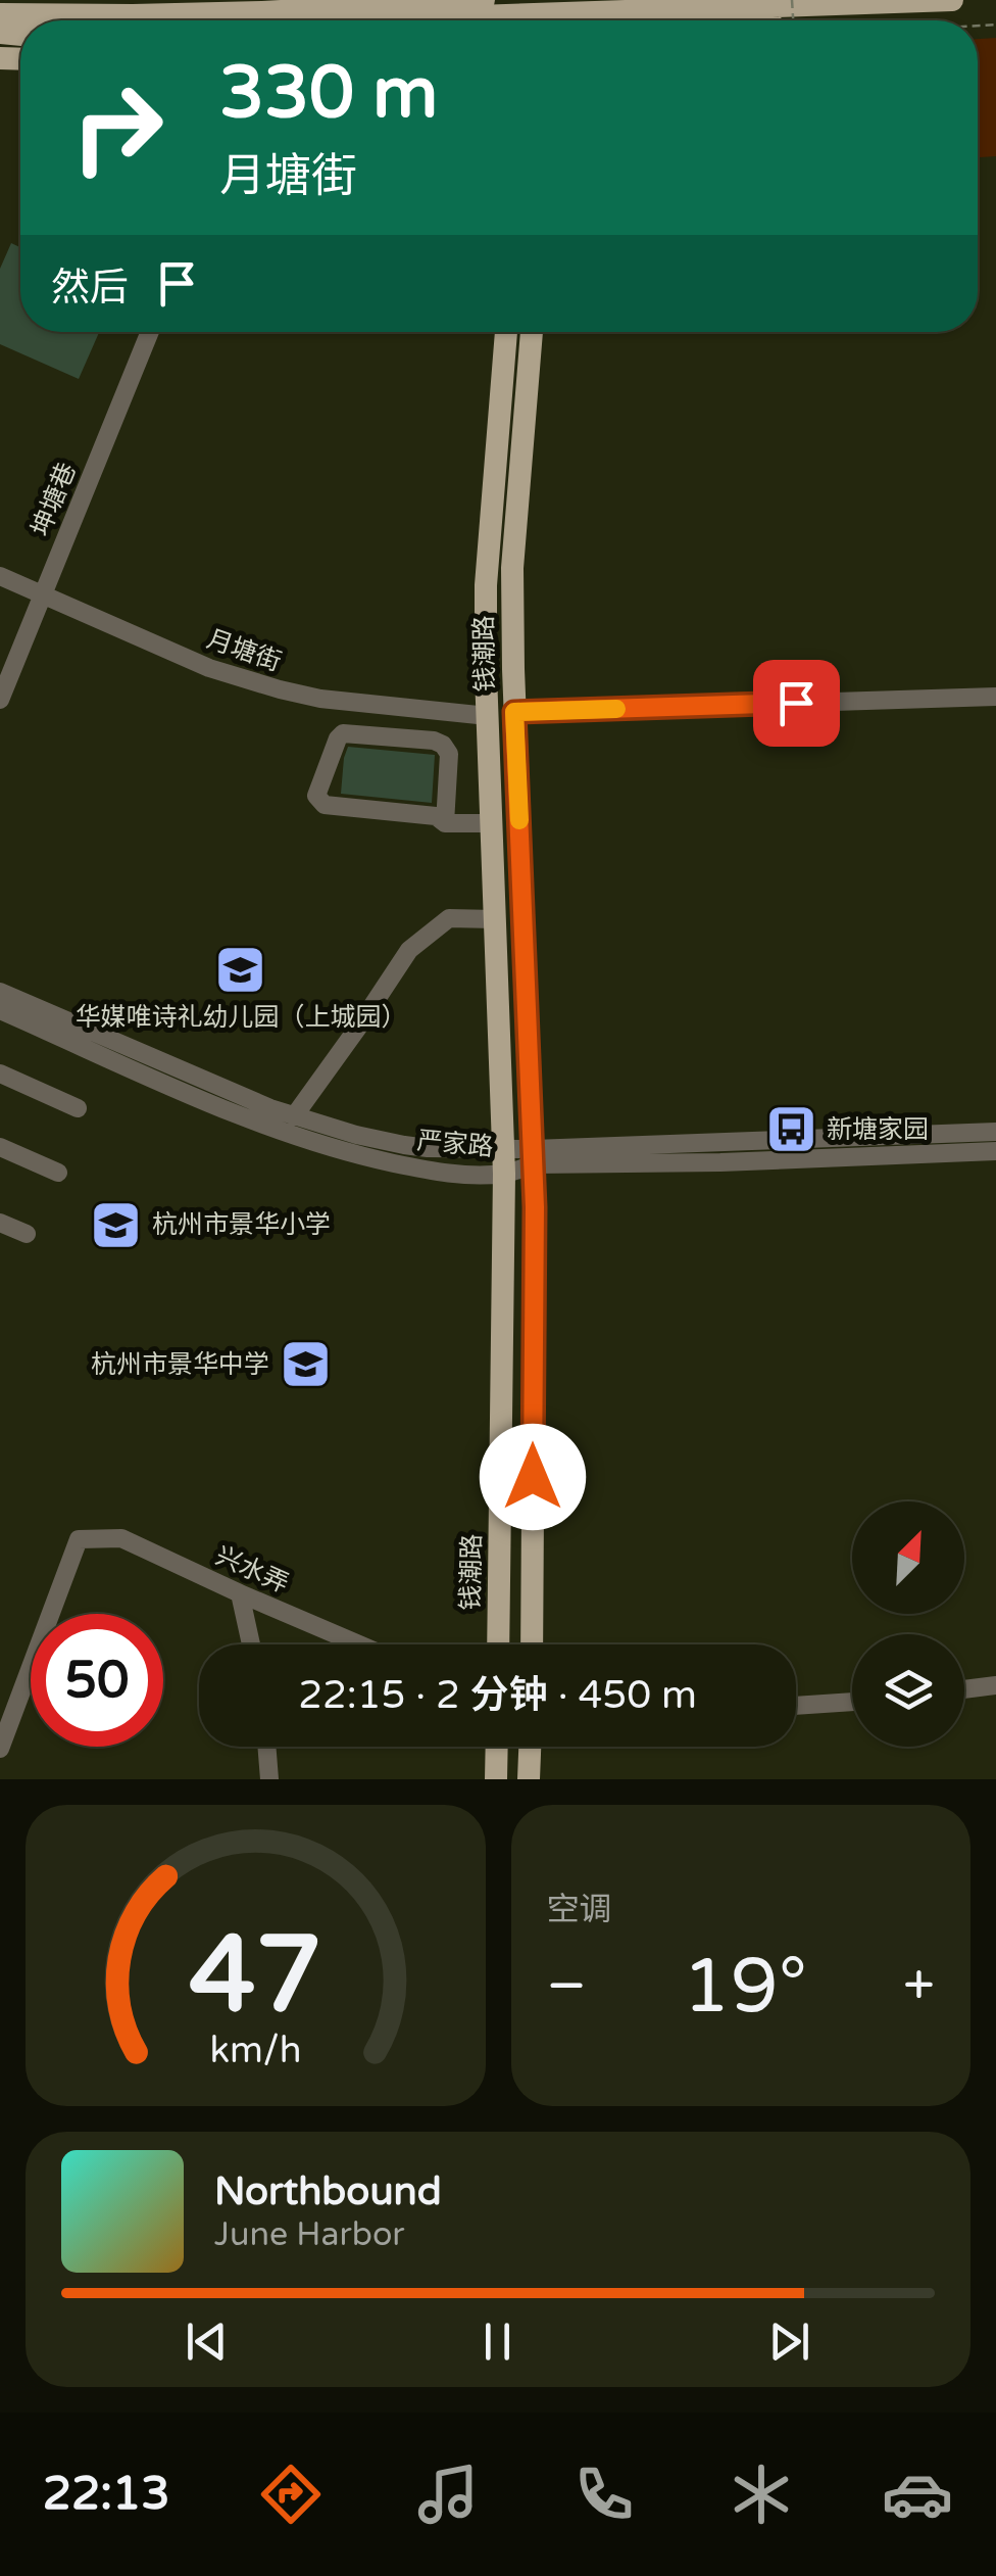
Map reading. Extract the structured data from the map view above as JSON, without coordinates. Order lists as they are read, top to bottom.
{
  "streets": {
    "main road": ["钱潮路"],
    "street": [
      "坤塘巷",
      "月塘街",
      "严家路",
      "兴水弄"
    ]
  },
  "crossings": [
    ["坤塘巷", "月塘街"],
    ["月塘街", "钱潮路"],
    ["钱潮路", "严家路"]
  ],
  "places": {
    "school or university": ["华媒唯诗礼幼儿园（上城园）", "杭州市景华小学", "杭州市景华中学"],
    "bus stop": ["新塘家园"]
  },
  "north": "top right",
  "page": {
    "turn": ["330 m", "月塘街"],
    "then": "然后",
    "limit": "50",
    "trip": "22:15 · 2 分钟 · 450 m",
    "tile": "空调",
    "heat": ["−", "19°", "+"],
    "song": ["Northbound", "June Harbor"],
    "tabs": "22:13",
    "gauge": ["47", "km/h"]
  }
}
